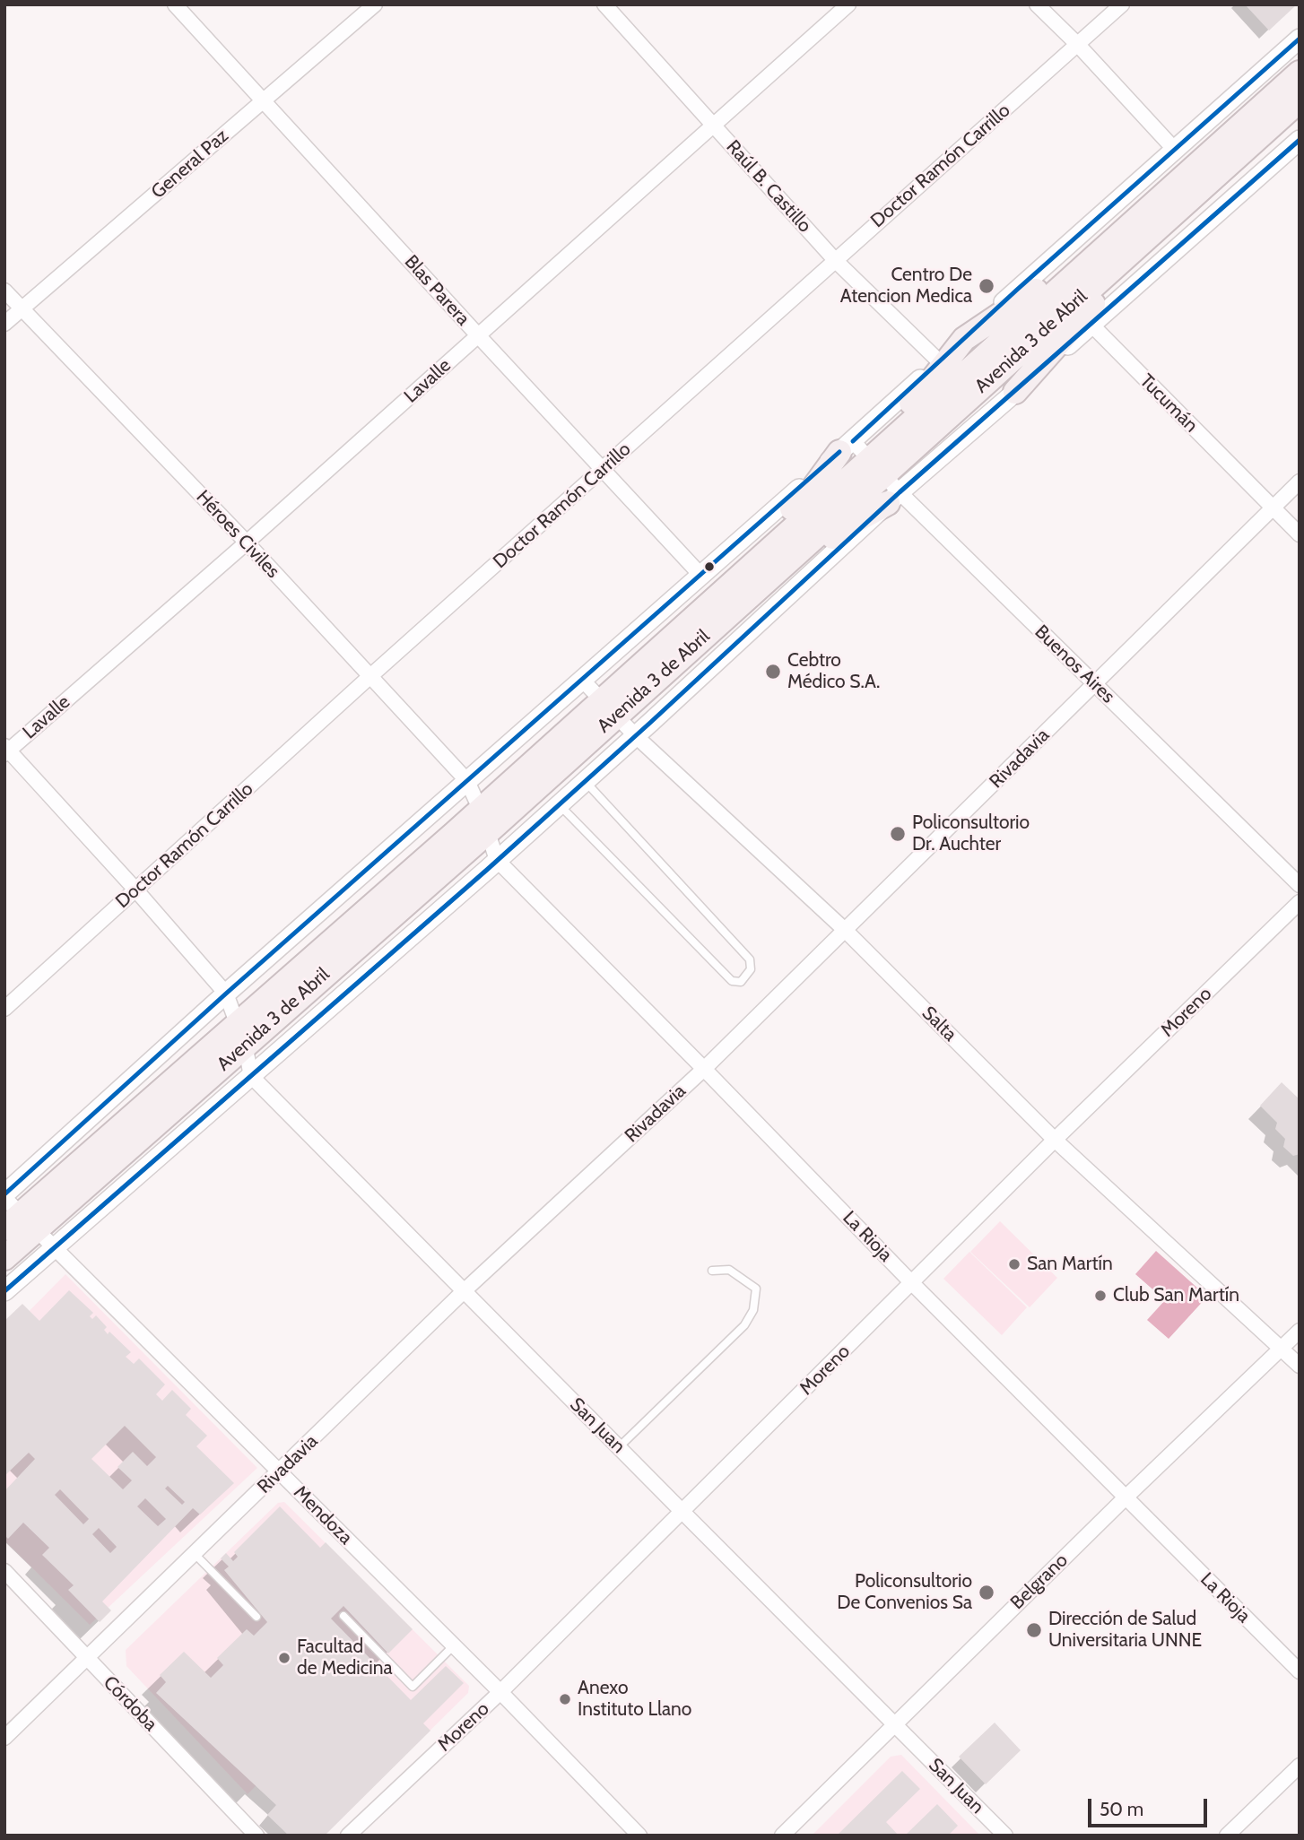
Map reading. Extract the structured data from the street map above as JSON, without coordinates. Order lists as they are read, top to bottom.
{
  "streets": {
    "highway": ["Avenida 3 de Abril"],
    "street": [
      "General Paz",
      "Doctor Ramón Carrillo",
      "Raúl B. Castillo",
      "Blas Parera",
      "Lavalle",
      "Tucumán",
      "Héroes Civiles",
      "Buenos Aires",
      "Rivadavia",
      "Moreno",
      "Salta",
      "La Rioja",
      "San Juan",
      "Mendoza",
      "Belgrano",
      "Córdoba"
    ]
  },
  "crossings": [
    ["General Paz", "Blas Parera"],
    ["General Paz", "Héroes Civiles"],
    ["Doctor Ramón Carrillo", "Raúl B. Castillo"],
    ["Doctor Ramón Carrillo", "Blas Parera"],
    ["Doctor Ramón Carrillo", "Héroes Civiles"],
    ["Raúl B. Castillo", "Avenida 3 de Abril"],
    ["Raúl B. Castillo", "Lavalle"],
    ["Blas Parera", "Avenida 3 de Abril"],
    ["Blas Parera", "Lavalle"],
    ["Avenida 3 de Abril", "Tucumán"],
    ["Avenida 3 de Abril", "Héroes Civiles"],
    ["Avenida 3 de Abril", "Buenos Aires"],
    ["Avenida 3 de Abril", "Salta"],
    ["Avenida 3 de Abril", "La Rioja"],
    ["Avenida 3 de Abril", "San Juan"],
    ["Avenida 3 de Abril", "Mendoza"],
    ["Lavalle", "Héroes Civiles"],
    ["Tucumán", "Rivadavia"],
    ["Héroes Civiles", "La Rioja"],
    ["Buenos Aires", "Rivadavia"],
    ["Rivadavia", "Salta"],
    ["Rivadavia", "La Rioja"],
    ["Rivadavia", "San Juan"],
    ["Rivadavia", "Mendoza"],
    ["Rivadavia", "Córdoba"],
    ["Moreno", "Salta"],
    ["Moreno", "La Rioja"],
    ["Moreno", "San Juan"],
    ["Moreno", "Mendoza"],
    ["Salta", "Belgrano"],
    ["La Rioja", "Belgrano"],
    ["San Juan", "Belgrano"]
  ],
  "places": [
    "Centro De Atencion Medica",
    "Cebtro Médico S.A.",
    "Policonsultorio Dr. Auchter",
    "San Martín",
    "Club San Martín",
    "Policonsultorio De Convenios Sa",
    "Dirección de Salud Universitaria UNNE",
    "Facultad de Medicina",
    "Anexo Instituto Llano"
  ],
  "scale_bar": "50 m"
}
